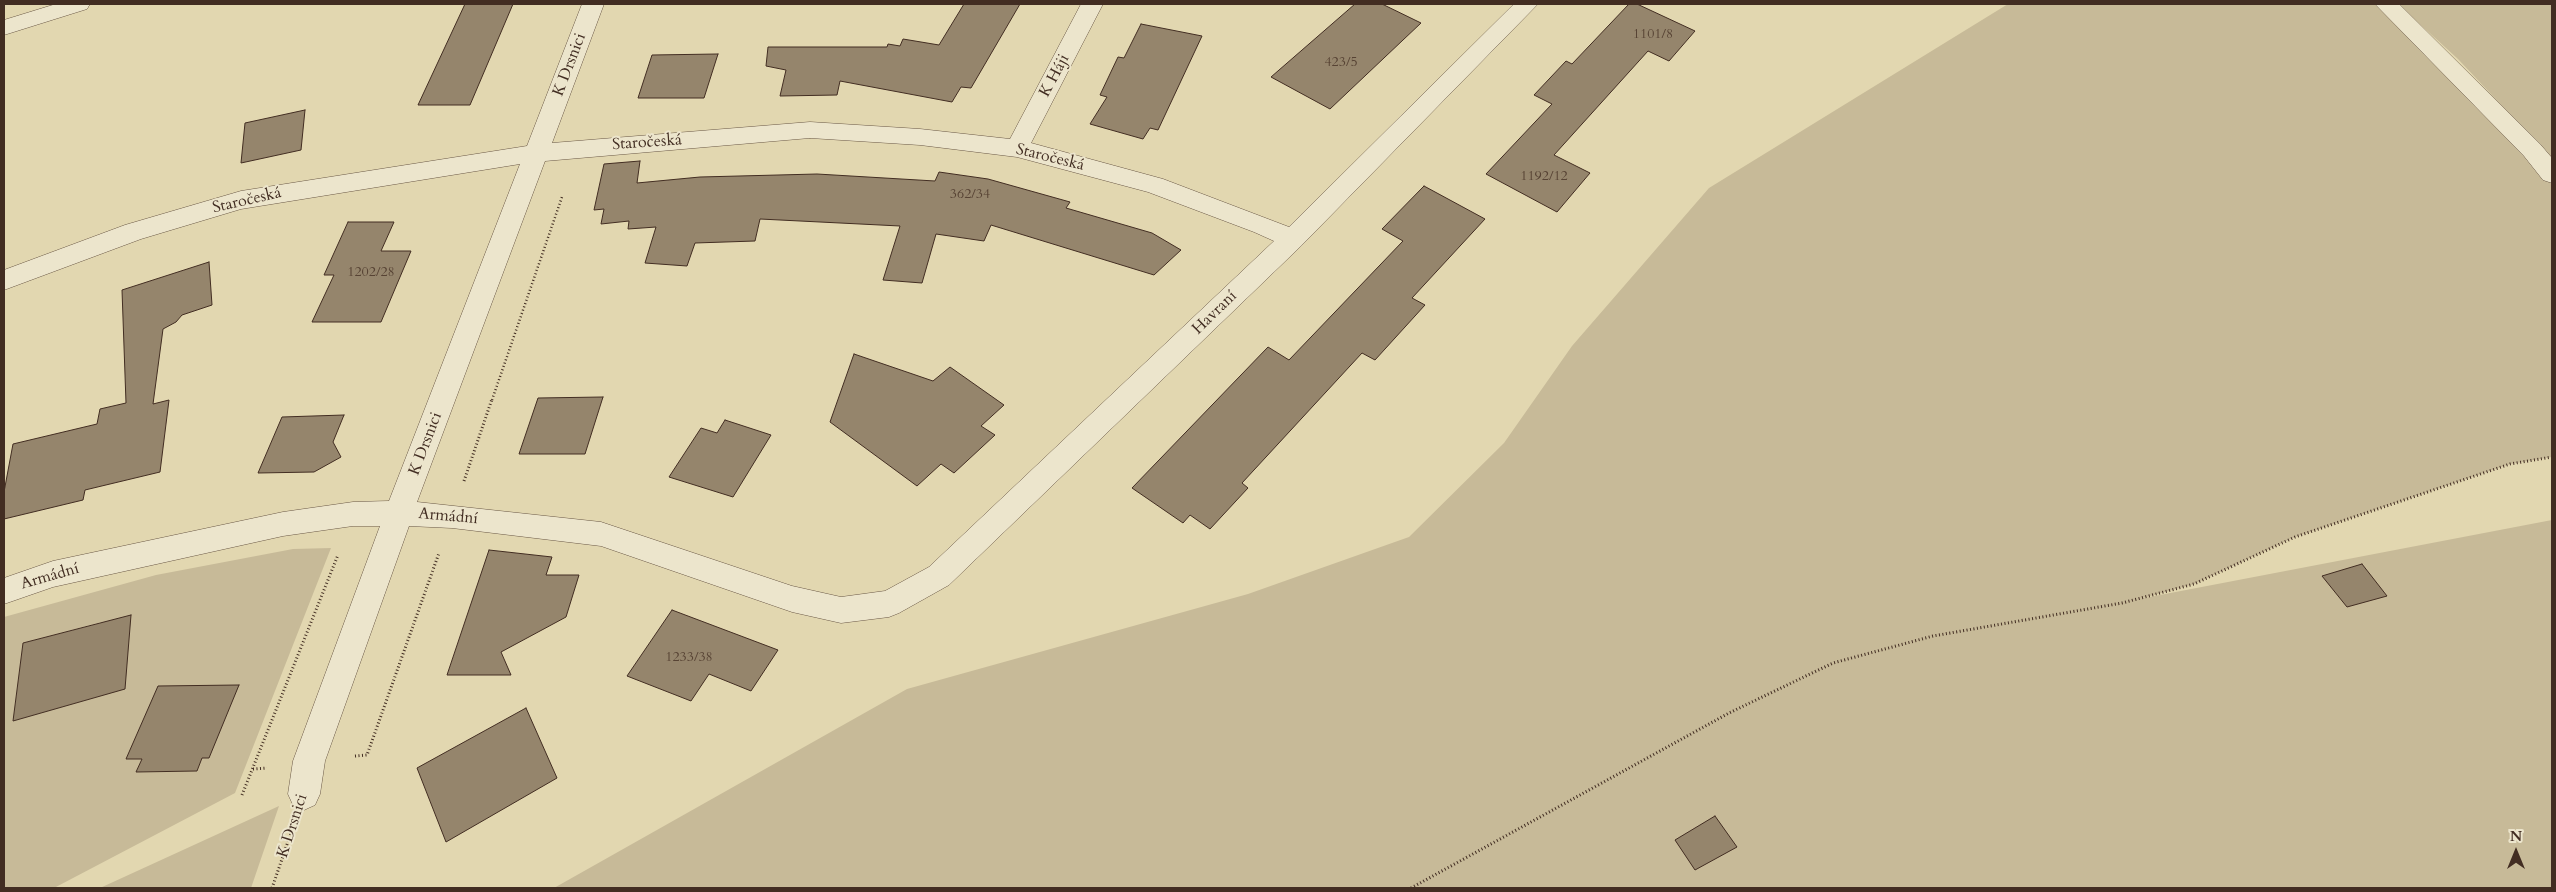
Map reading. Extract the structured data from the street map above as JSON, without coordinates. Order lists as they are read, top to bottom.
{
  "streets": {
    "street": [
      "K Drsnici",
      "K Háji",
      "Staročeská",
      "Havraní",
      "Armádní"
    ]
  },
  "crossings": [
    ["K Drsnici", "Staročeská"],
    ["K Drsnici", "Armádní"],
    ["K Háji", "Staročeská"],
    ["Staročeská", "Havraní"],
    ["Havraní", "Armádní"]
  ],
  "house_numbers": [
    "1101/8",
    "423/5",
    "1192/12",
    "362/34",
    "1202/28",
    "1233/38"
  ],
  "north": "top"
}
